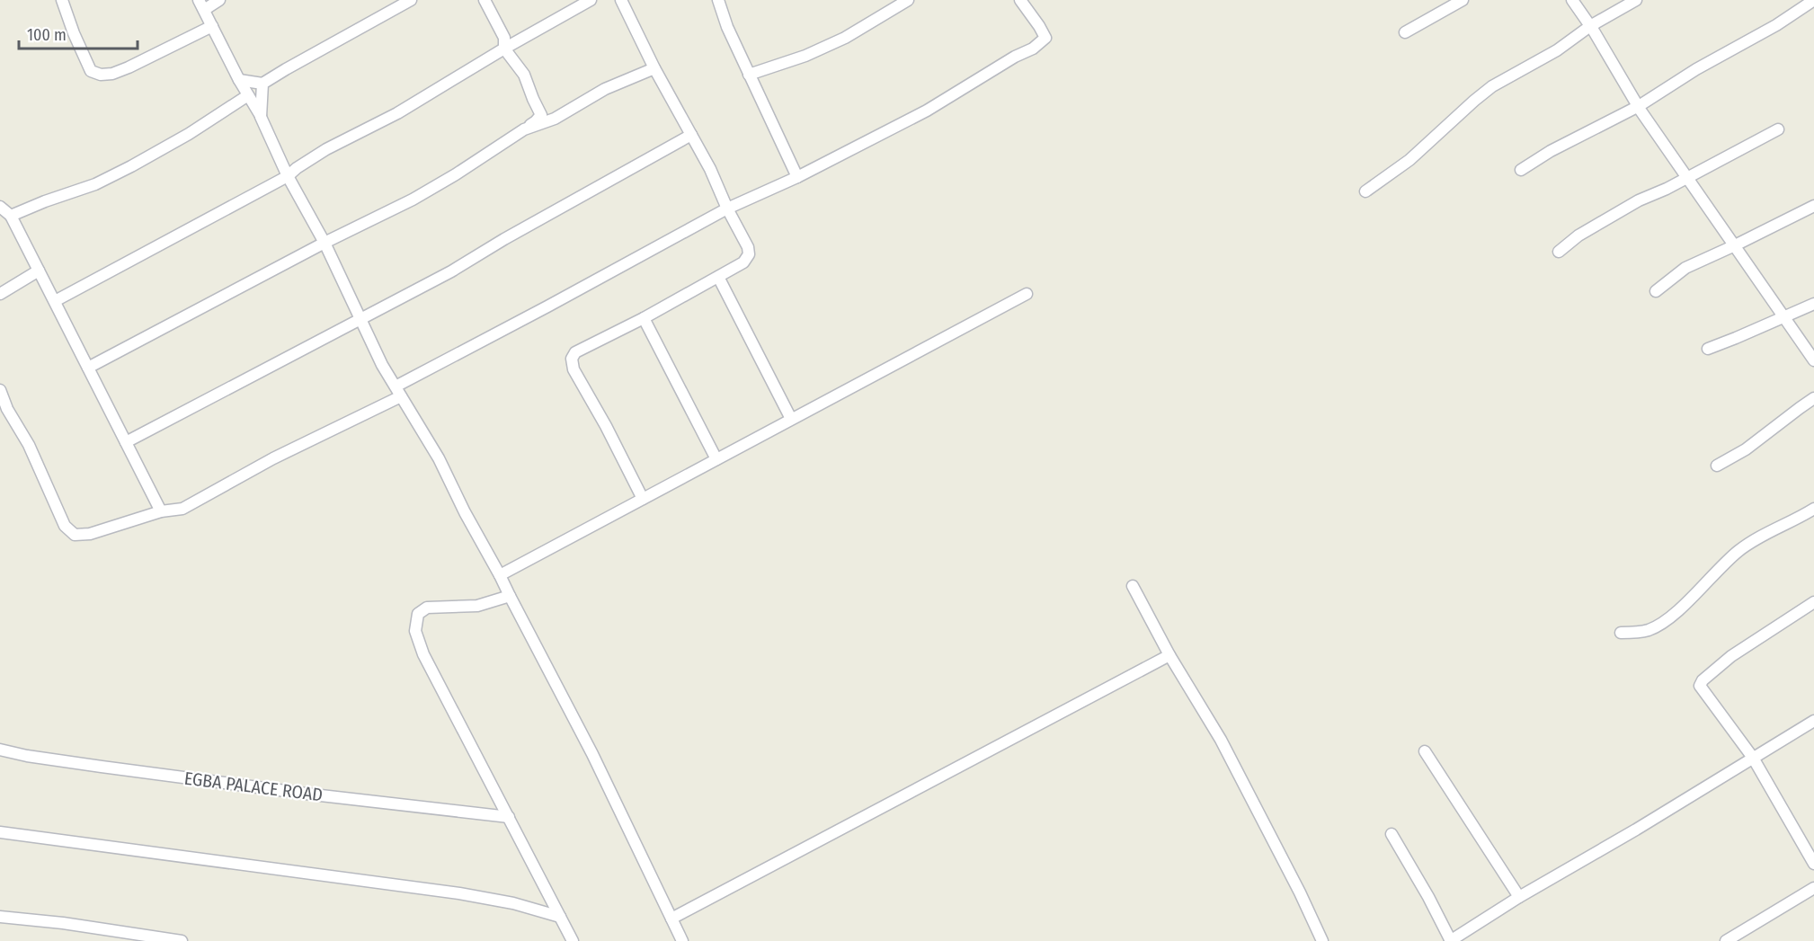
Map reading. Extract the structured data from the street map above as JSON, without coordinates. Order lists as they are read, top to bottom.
{
  "streets": {
    "street": ["EGBA PALACE ROAD"]
  },
  "scale_bar": "100 m"
}
